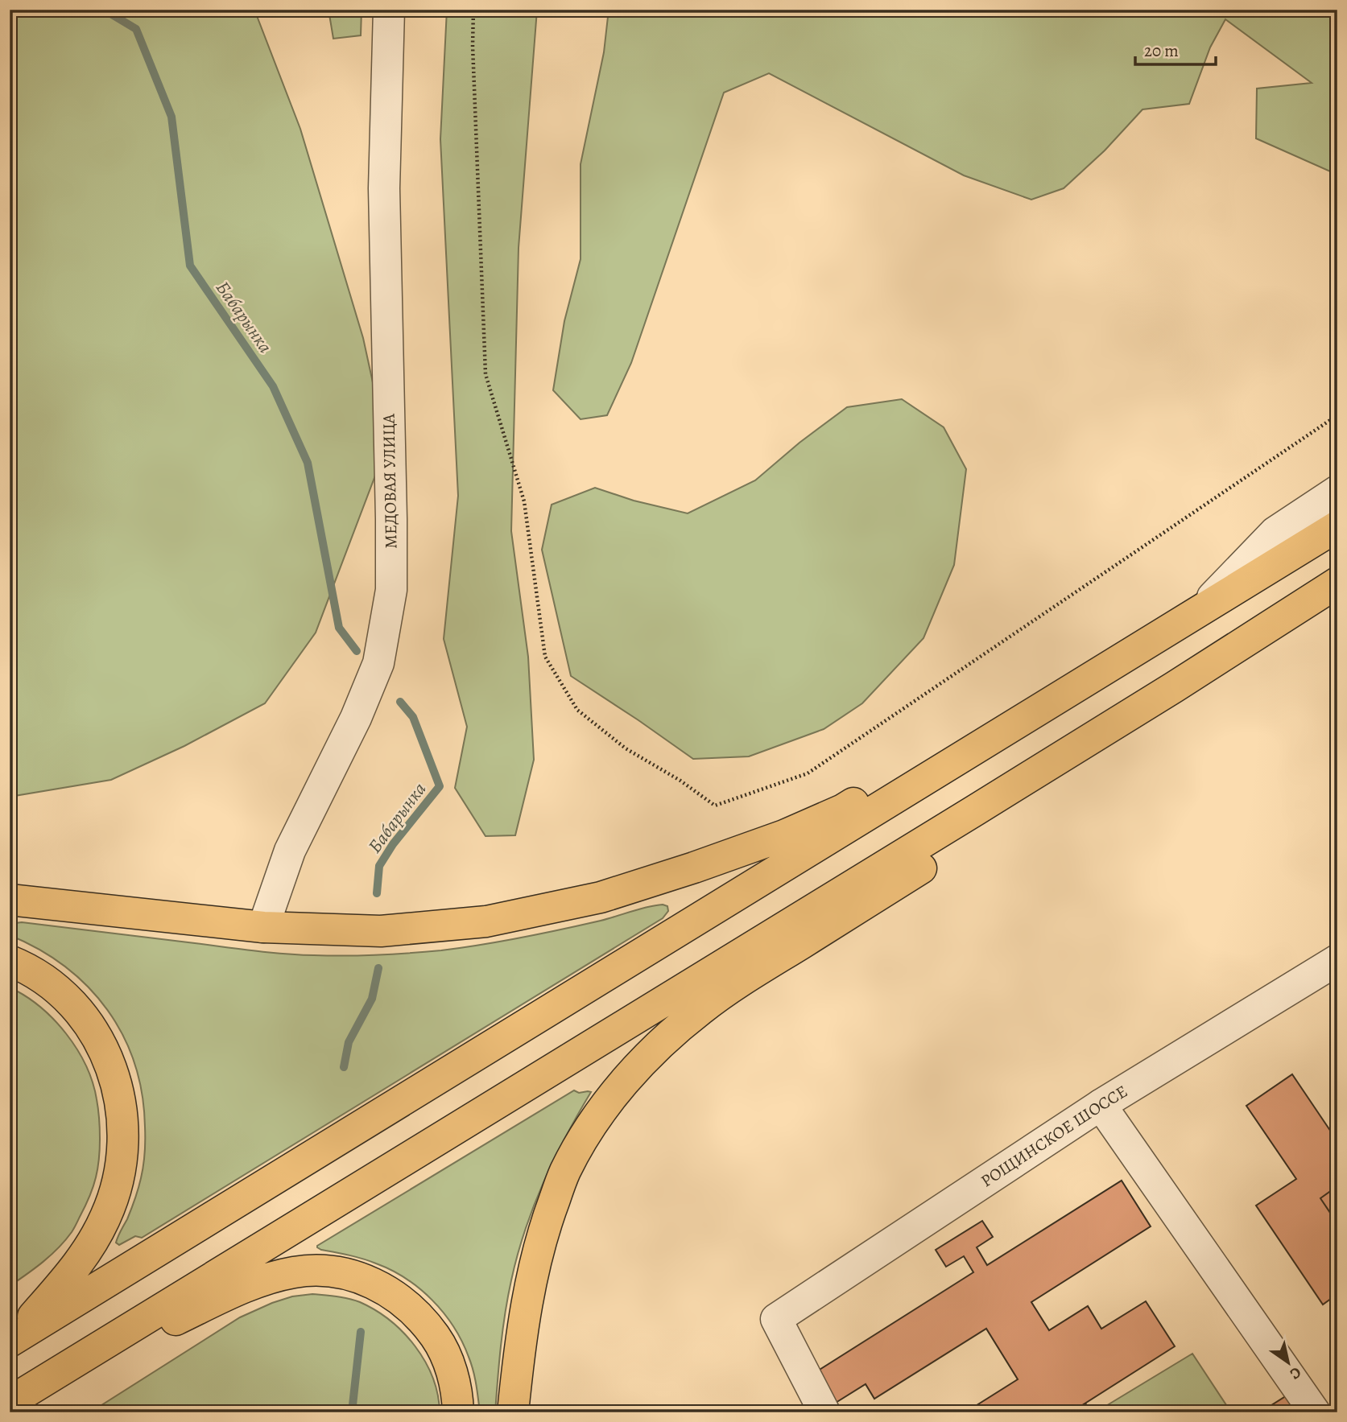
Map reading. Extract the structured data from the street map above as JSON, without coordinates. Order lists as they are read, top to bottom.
{
  "streets": {
    "street": ["МЕДОВАЯ УЛИЦА", "РОЩИНСКОЕ ШОССЕ"]
  },
  "water": ["Бабарынка"],
  "scale_bar": "20 m",
  "north": "bottom right"
}
